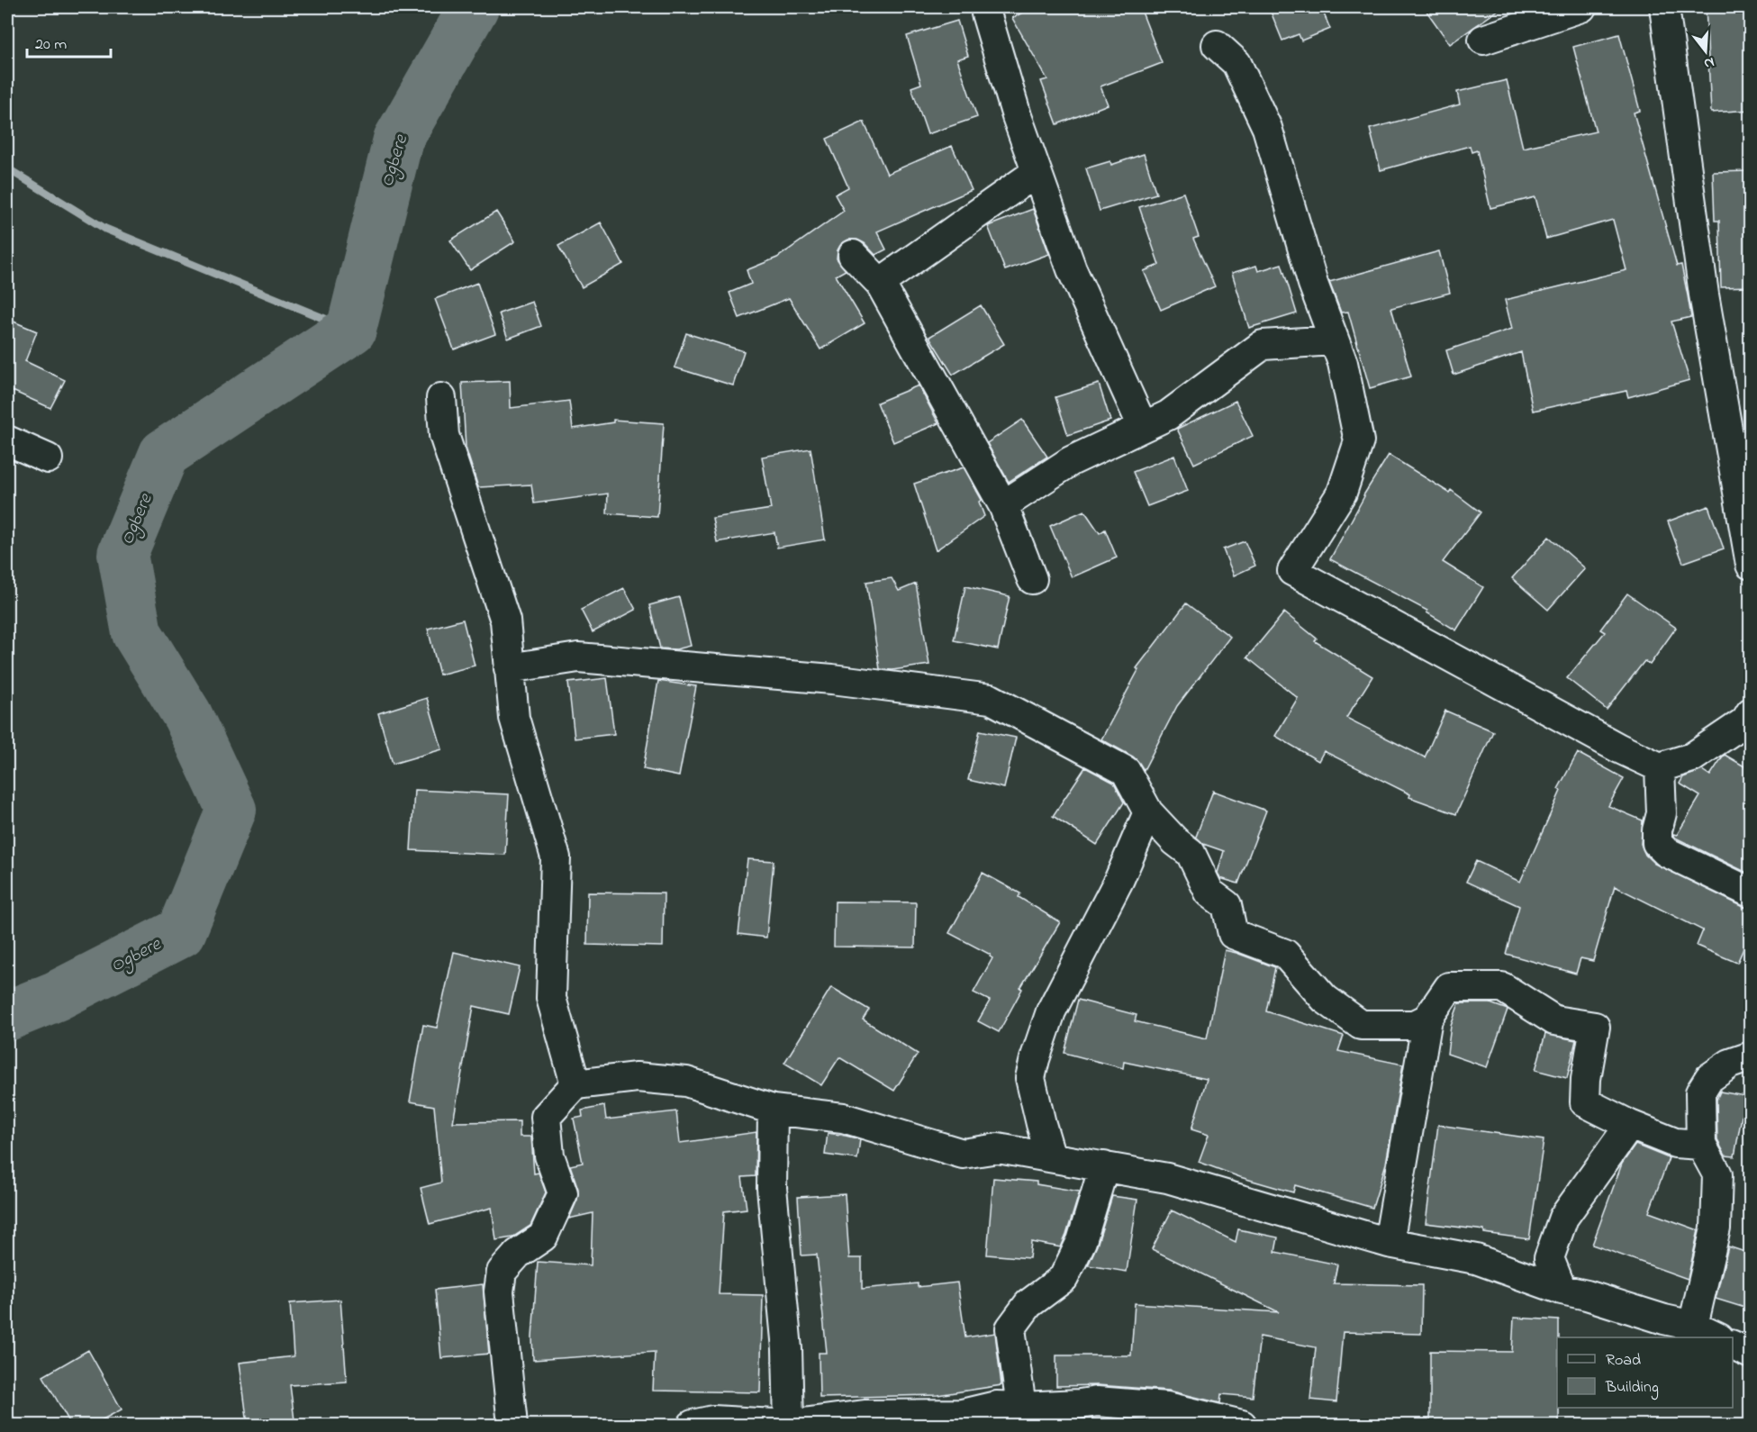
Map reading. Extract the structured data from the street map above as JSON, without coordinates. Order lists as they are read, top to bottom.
{
  "water": ["Ogbere"],
  "legend": ["Road", "Building"],
  "scale_bar": "20 m",
  "north": "bottom"
}
